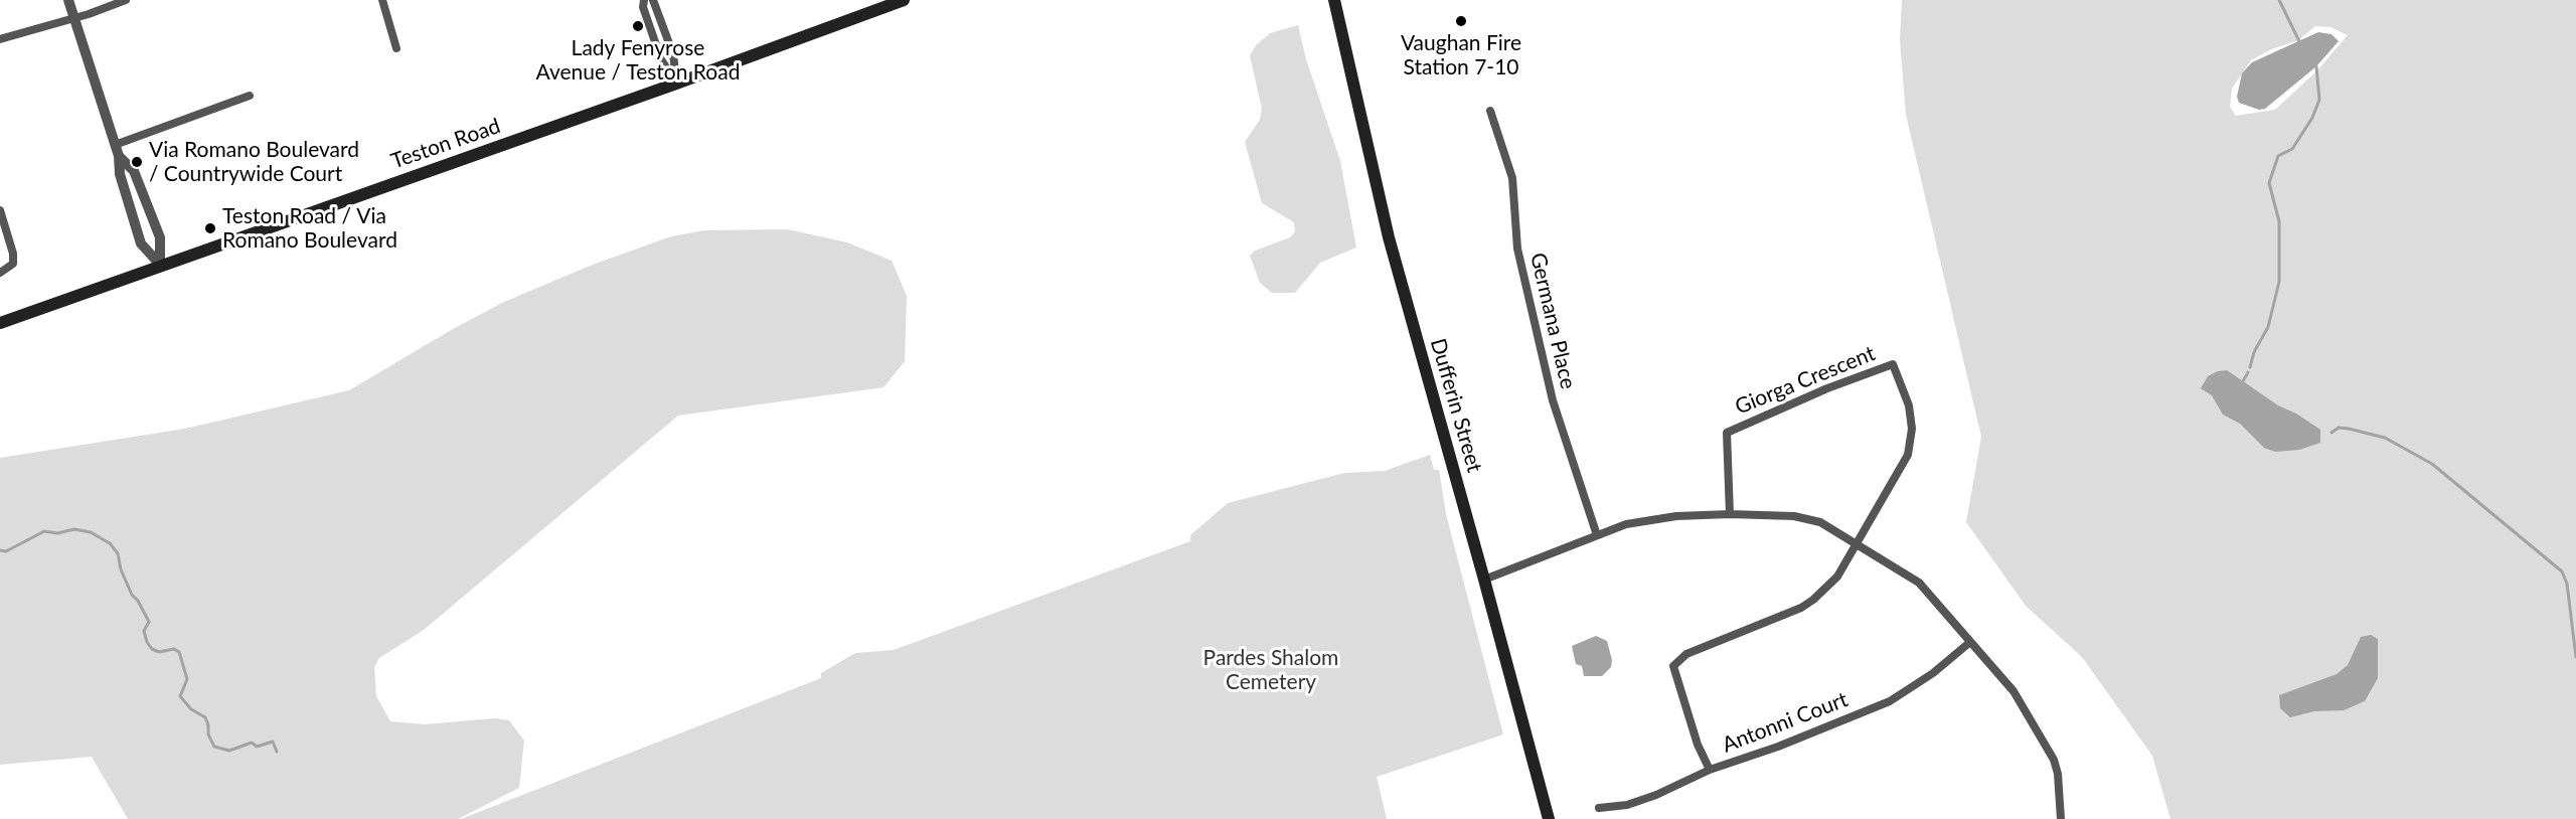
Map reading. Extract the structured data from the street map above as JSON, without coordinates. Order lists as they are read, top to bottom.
{
  "streets": {
    "main road": ["Teston Road", "Dufferin Street"],
    "street": ["Germana Place", "Giorga Crescent", "Antonni Court"]
  },
  "parks": ["Pardes Shalom Cemetery"],
  "places": [
    "Vaughan Fire Station 7-10",
    "Lady Fenyrose Avenue / Teston Road",
    "Via Romano Boulevard / Countrywide Court",
    "Teston Road / Via Romano Boulevard"
  ]
}
